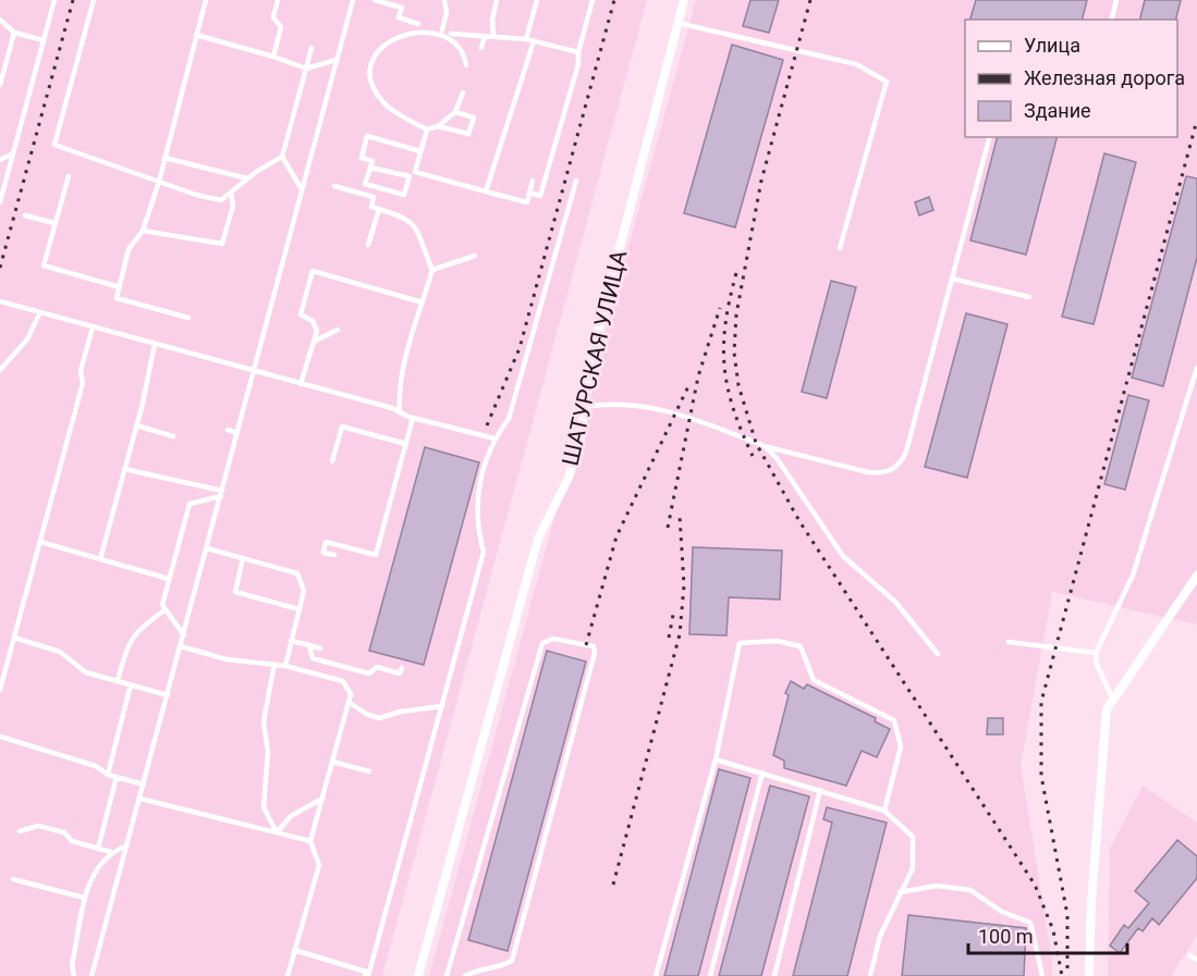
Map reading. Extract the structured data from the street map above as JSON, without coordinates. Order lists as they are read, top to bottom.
{
  "streets": {
    "street": ["ШАТУРСКАЯ УЛИЦА"]
  },
  "legend": ["Улица", "Железная дорога", "Здание"],
  "scale_bar": "100 m"
}
